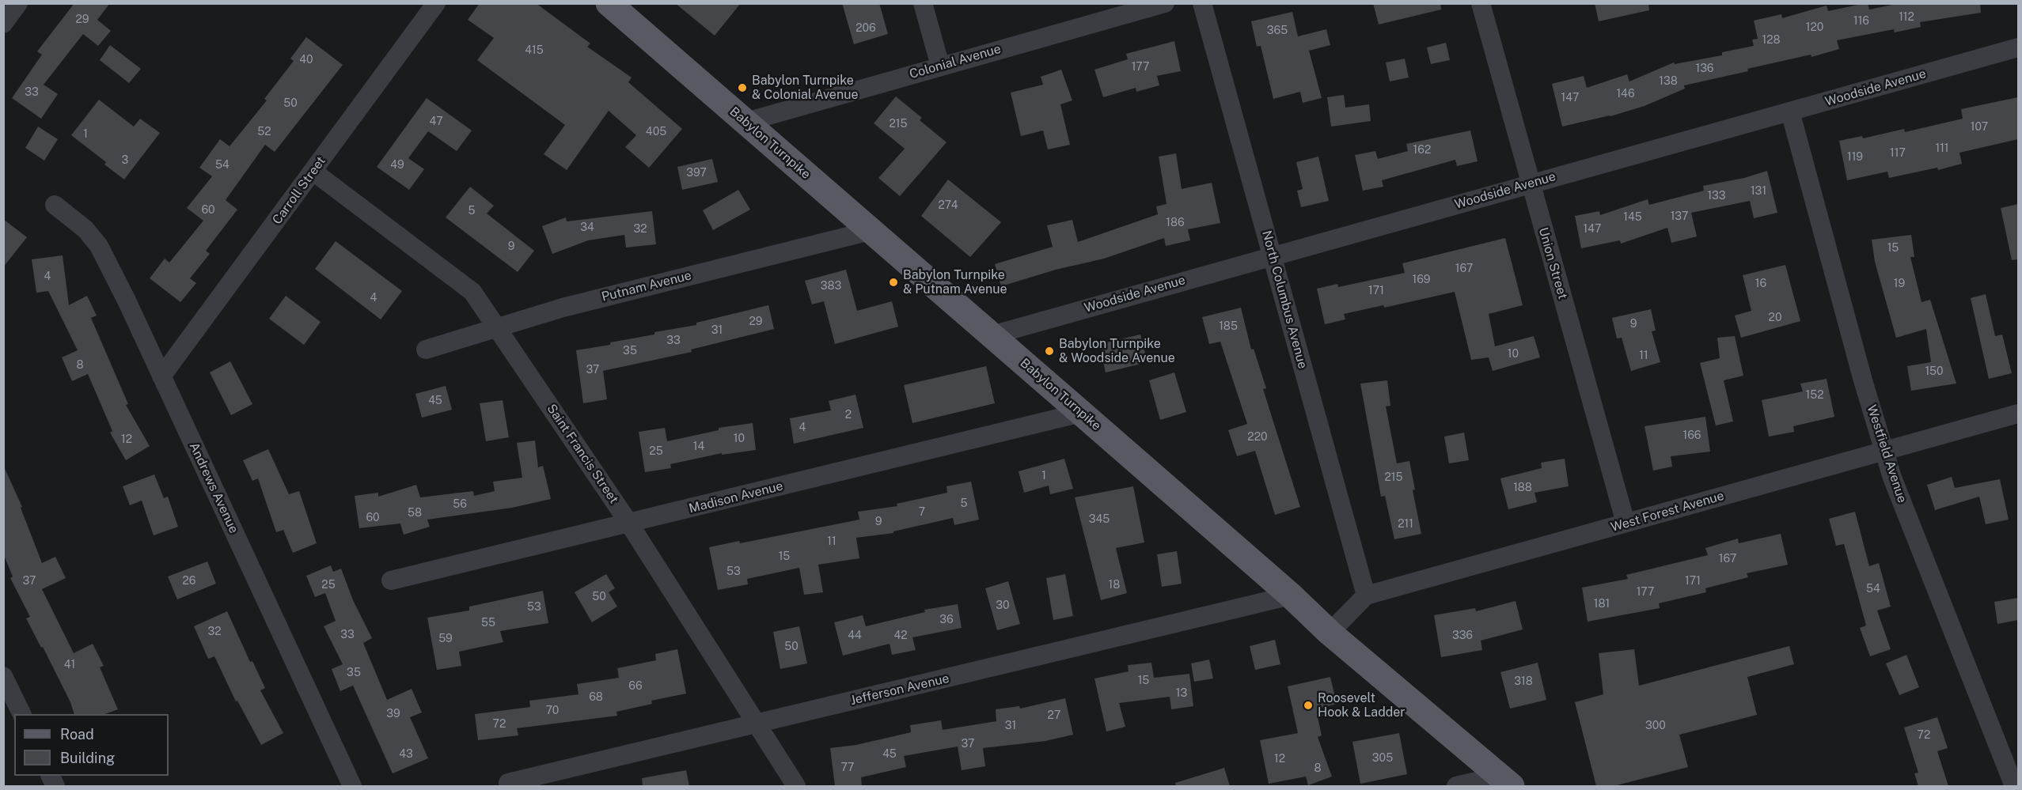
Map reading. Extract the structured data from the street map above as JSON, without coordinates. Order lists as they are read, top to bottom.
{
  "streets": {
    "main road": ["Babylon Turnpike"],
    "street": [
      "Colonial Avenue",
      "Woodside Avenue",
      "Carroll Street",
      "Union Street",
      "Putnam Avenue",
      "North Columbus Avenue",
      "Saint Francis Street",
      "Westfield Avenue",
      "Andrews Avenue",
      "Madison Avenue",
      "West Forest Avenue",
      "Jefferson Avenue"
    ]
  },
  "crossings": [
    ["Colonial Avenue", "Babylon Turnpike"],
    ["Woodside Avenue", "Babylon Turnpike"],
    ["Woodside Avenue", "Union Street"],
    ["Woodside Avenue", "North Columbus Avenue"],
    ["Woodside Avenue", "Westfield Avenue"],
    ["Babylon Turnpike", "Putnam Avenue"],
    ["Babylon Turnpike", "Madison Avenue"],
    ["Babylon Turnpike", "West Forest Avenue"],
    ["Babylon Turnpike", "Jefferson Avenue"],
    ["Carroll Street", "Saint Francis Street"],
    ["Carroll Street", "Andrews Avenue"],
    ["Union Street", "West Forest Avenue"],
    ["Putnam Avenue", "Saint Francis Street"],
    ["North Columbus Avenue", "West Forest Avenue"],
    ["Saint Francis Street", "Madison Avenue"],
    ["Saint Francis Street", "Jefferson Avenue"],
    ["Westfield Avenue", "West Forest Avenue"]
  ],
  "places": [
    "Babylon Turnpike & Colonial Avenue",
    "Babylon Turnpike & Putnam Avenue",
    "Babylon Turnpike & Woodside Avenue",
    "Roosevelt Hook & Ladder"
  ],
  "house_numbers": [
    "112",
    "29",
    "116",
    "120",
    "206",
    "365",
    "128",
    "415",
    "40",
    "177",
    "136",
    "138",
    "33",
    "146",
    "147",
    "50",
    "47",
    "215",
    "107",
    "52",
    "405",
    "1",
    "111",
    "162",
    "117",
    "119",
    "3",
    "54",
    "49",
    "397",
    "131",
    "133",
    "274",
    "60",
    "5",
    "137",
    "145",
    "186",
    "34",
    "32",
    "147",
    "9",
    "15",
    "167",
    "4",
    "169",
    "16",
    "19",
    "383",
    "171",
    "4",
    "20",
    "29",
    "9",
    "185",
    "31",
    "33",
    "35",
    "10",
    "11",
    "8",
    "37",
    "150",
    "152",
    "45",
    "2",
    "4",
    "166",
    "220",
    "10",
    "12",
    "14",
    "25",
    "1",
    "215",
    "188",
    "5",
    "56",
    "7",
    "58",
    "60",
    "345",
    "9",
    "211",
    "11",
    "15",
    "167",
    "53",
    "37",
    "26",
    "171",
    "25",
    "18",
    "54",
    "177",
    "50",
    "181",
    "30",
    "53",
    "36",
    "55",
    "32",
    "33",
    "44",
    "42",
    "336",
    "59",
    "50",
    "41",
    "35",
    "15",
    "318",
    "66",
    "13",
    "68",
    "70",
    "39",
    "27",
    "72",
    "31",
    "300",
    "72",
    "37",
    "43",
    "45",
    "305",
    "12",
    "77",
    "8"
  ],
  "legend": ["Road", "Building"]
}
